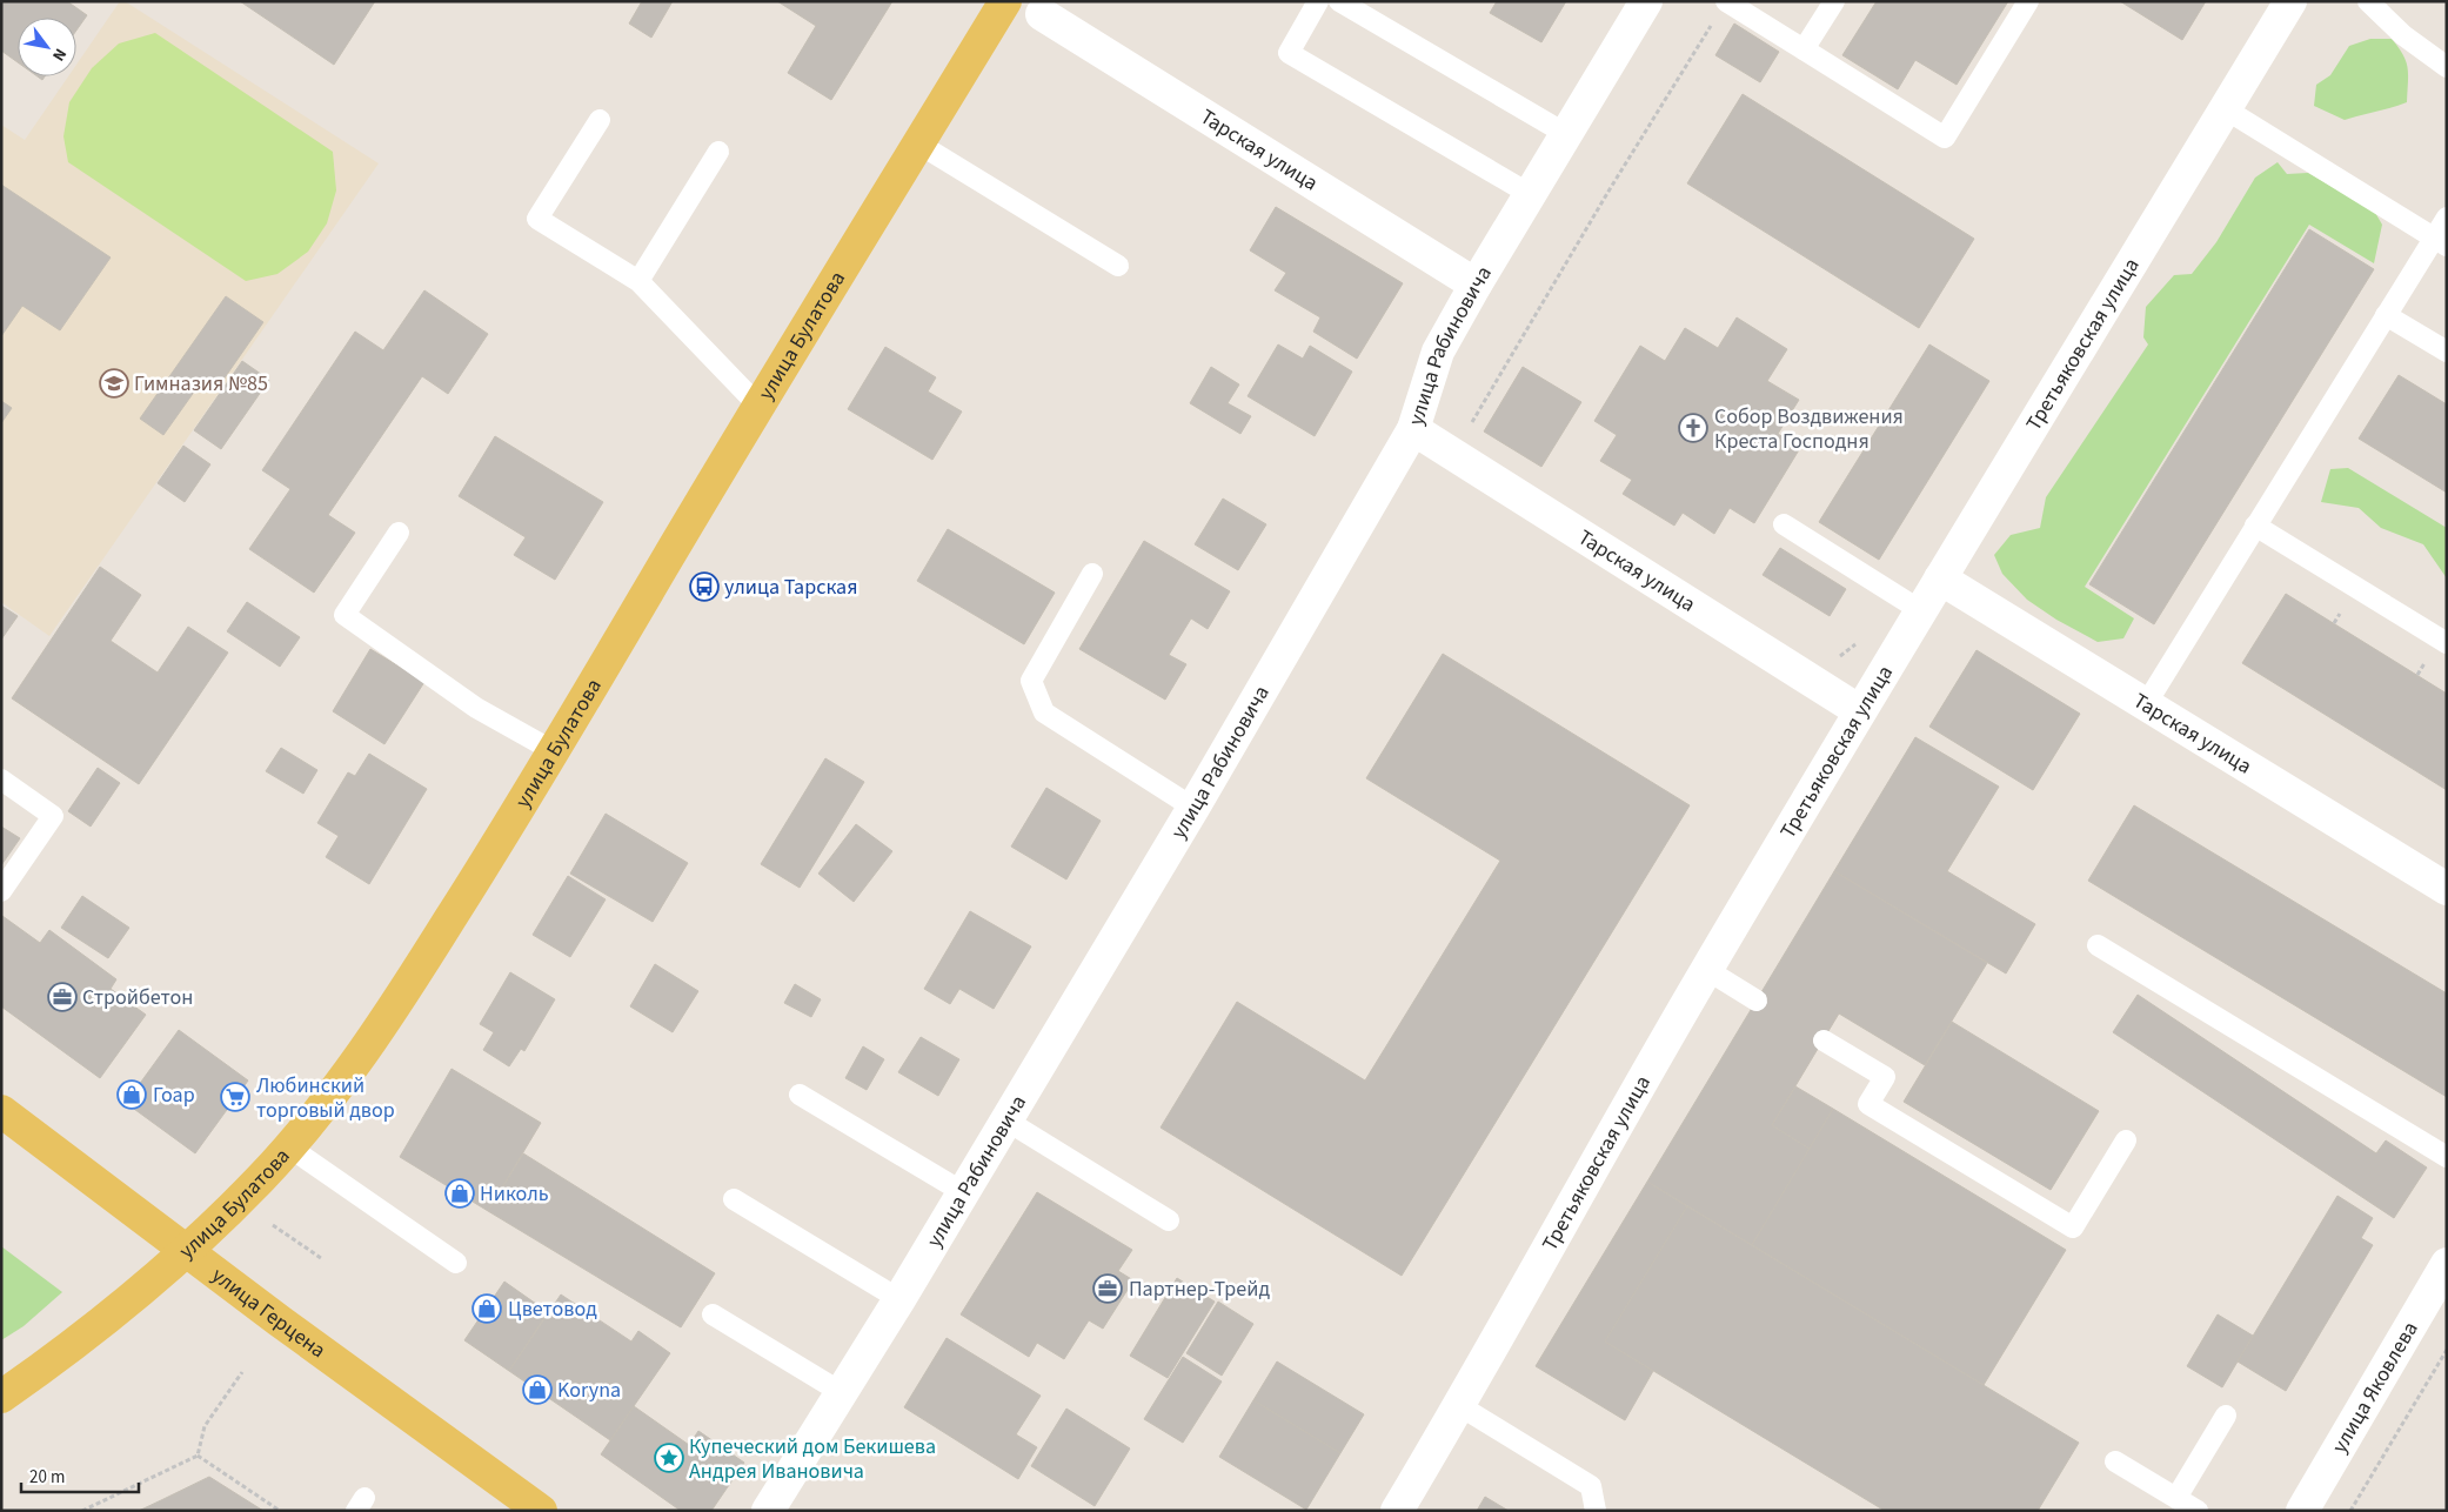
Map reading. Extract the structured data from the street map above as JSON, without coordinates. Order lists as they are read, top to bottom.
{
  "streets": {
    "main road": ["улица Булатова", "улица Герцена"],
    "street": [
      "Тарская улица",
      "Третьяковская улица",
      "улица Рабиновича",
      "улица Яковлева"
    ]
  },
  "crossings": [
    ["Тарская улица", "Третьяковская улица"],
    ["Тарская улица", "улица Рабиновича"],
    ["улица Булатова", "улица Герцена"]
  ],
  "places": {
    "school or university": ["Гимназия №85"],
    "church": ["Собор Воздвижения Креста Господня"],
    "bus stop": ["улица Тарская"],
    "office": ["Стройбетон", "Партнер-Трейд"],
    "shop": [
      "Гоар",
      "Николь",
      "Цветовод",
      "Koryna"
    ],
    "supermarket": ["Любинский торговый двор"],
    "place": ["Купеческий дом Бекишева Андрея Ивановича"]
  },
  "scale_bar": "20 m",
  "north": "bottom right"
}
